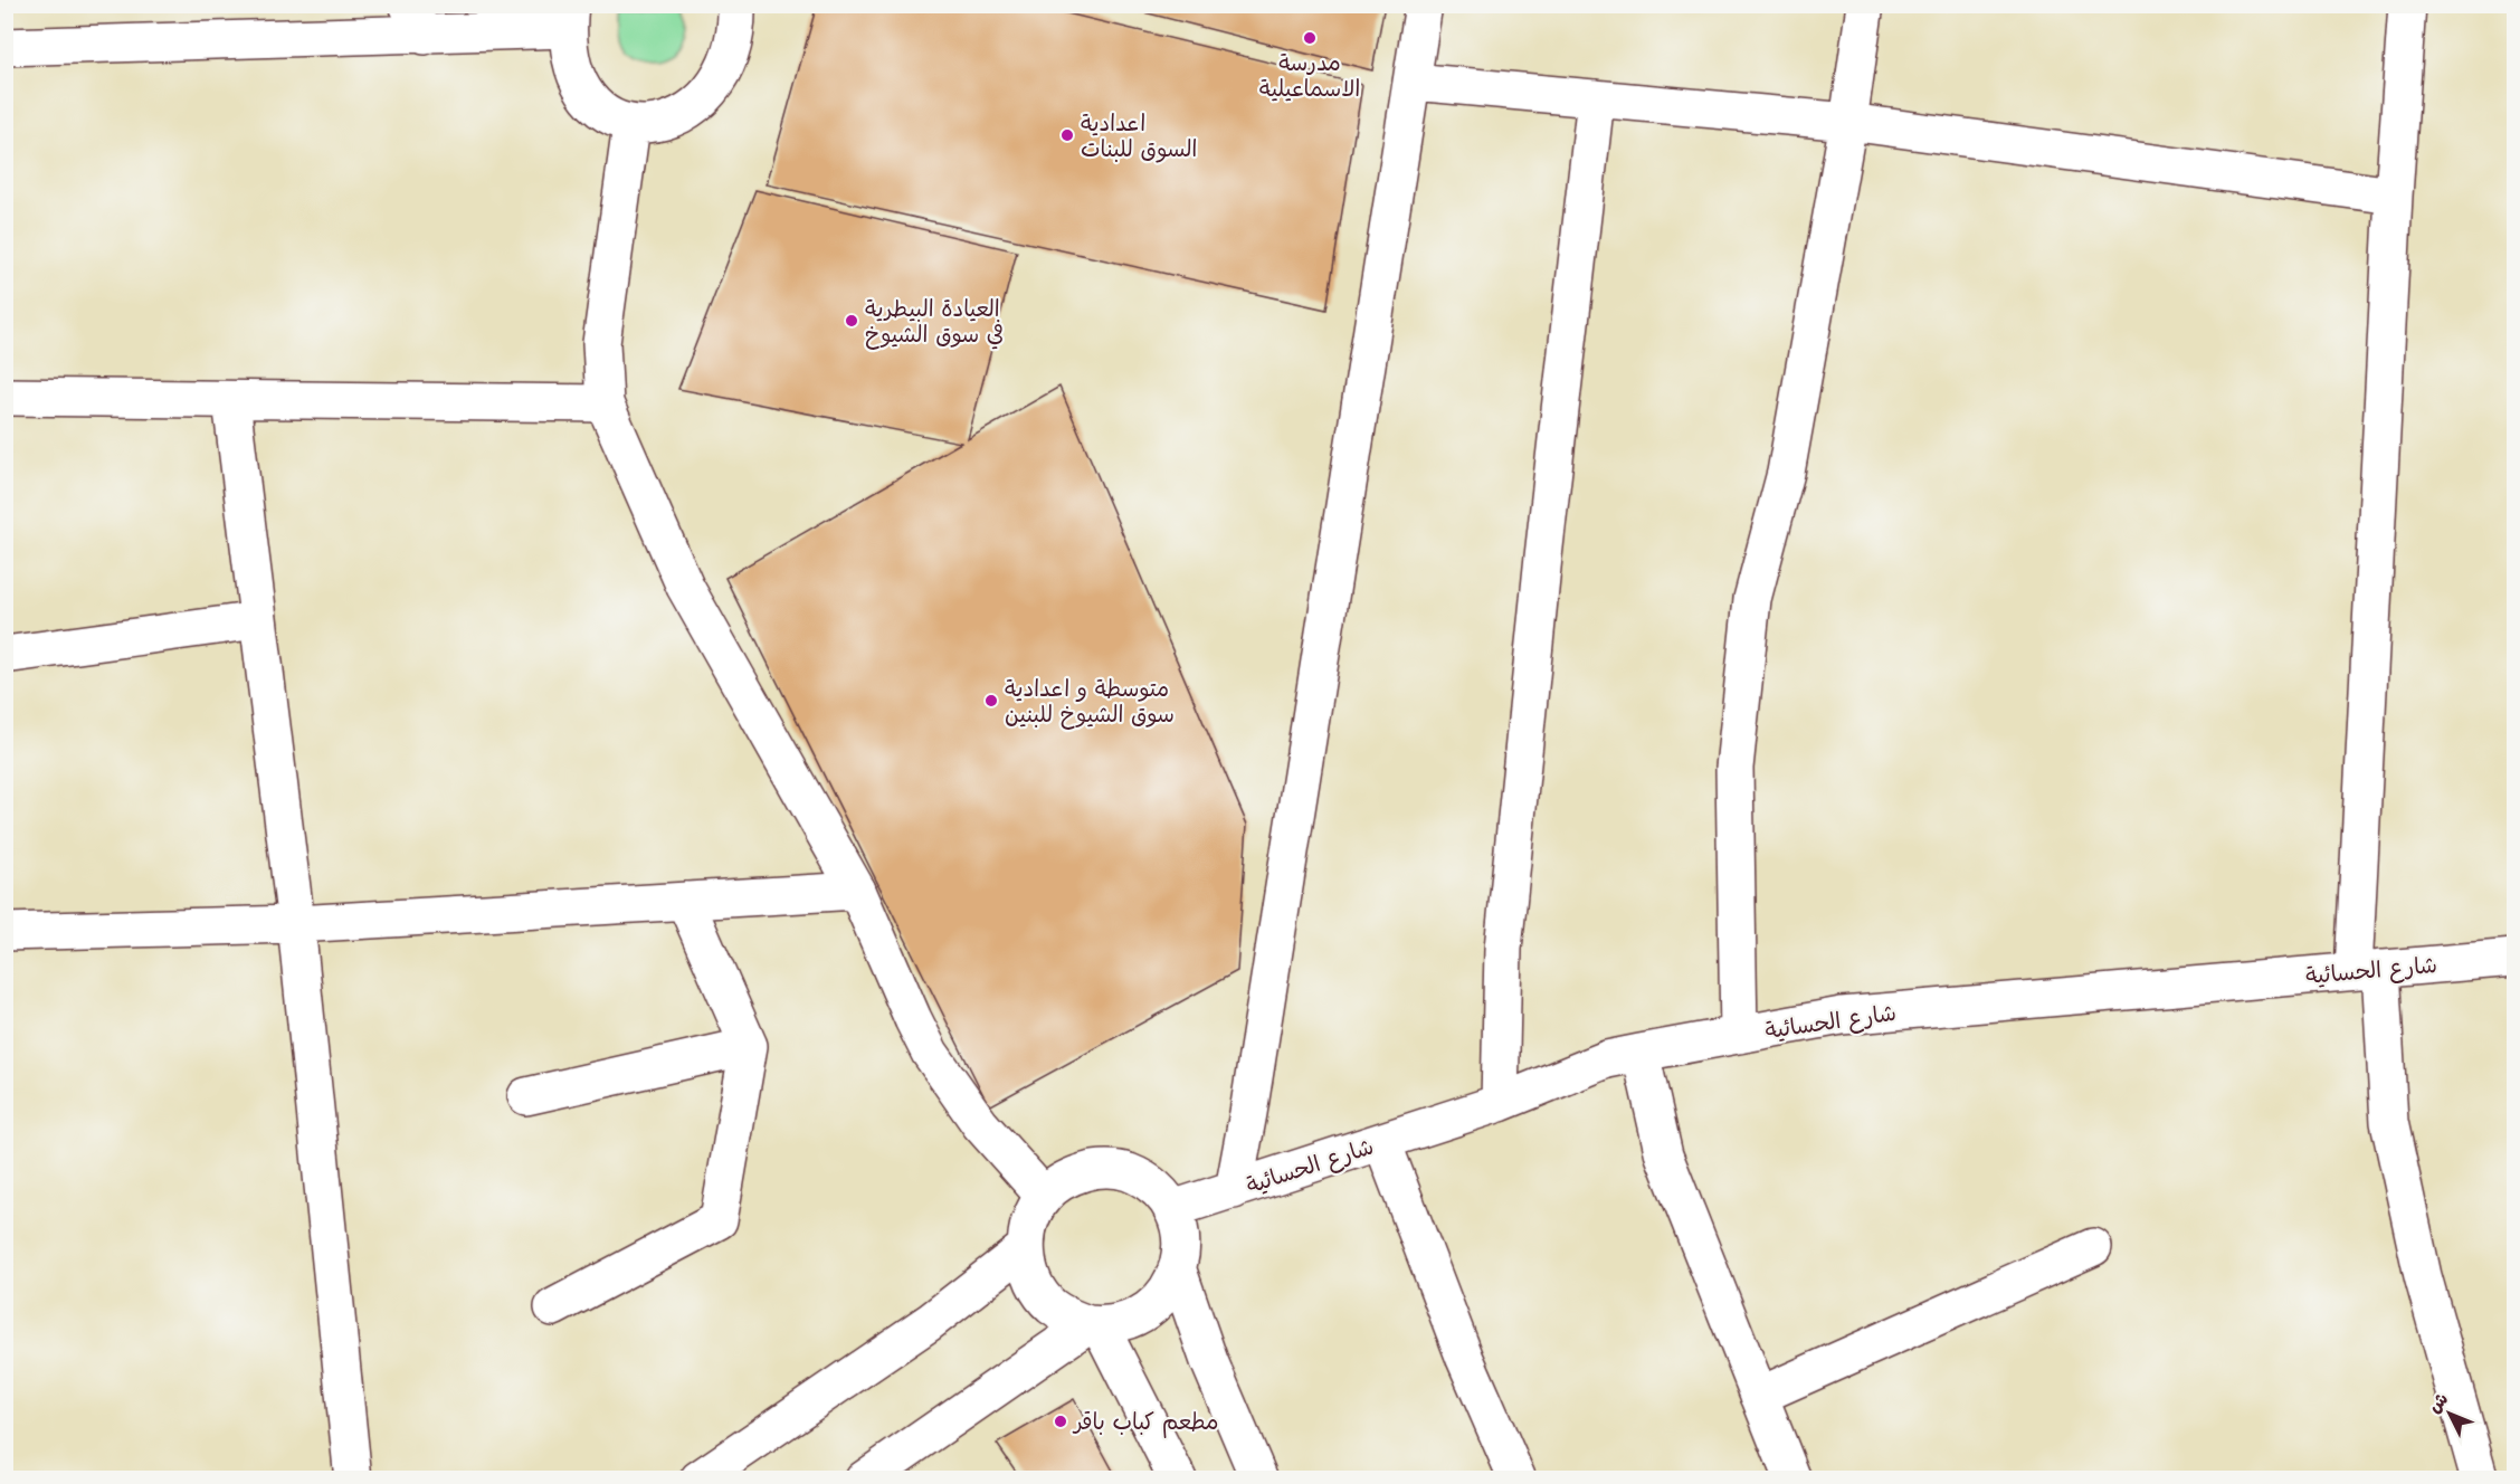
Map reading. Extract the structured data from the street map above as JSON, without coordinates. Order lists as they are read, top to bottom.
{
  "streets": {
    "street": ["شارع الحسائية"]
  },
  "places": [
    "مدرسة الاسماعيلية",
    "اعدادية السوق للبنات",
    "العيادة البيطرية في سوق الشيوخ",
    "متوسطة و اعدادية سوق الشيوخ للبنين",
    "مطعم كباب باقر"
  ],
  "north": "top left"
}
